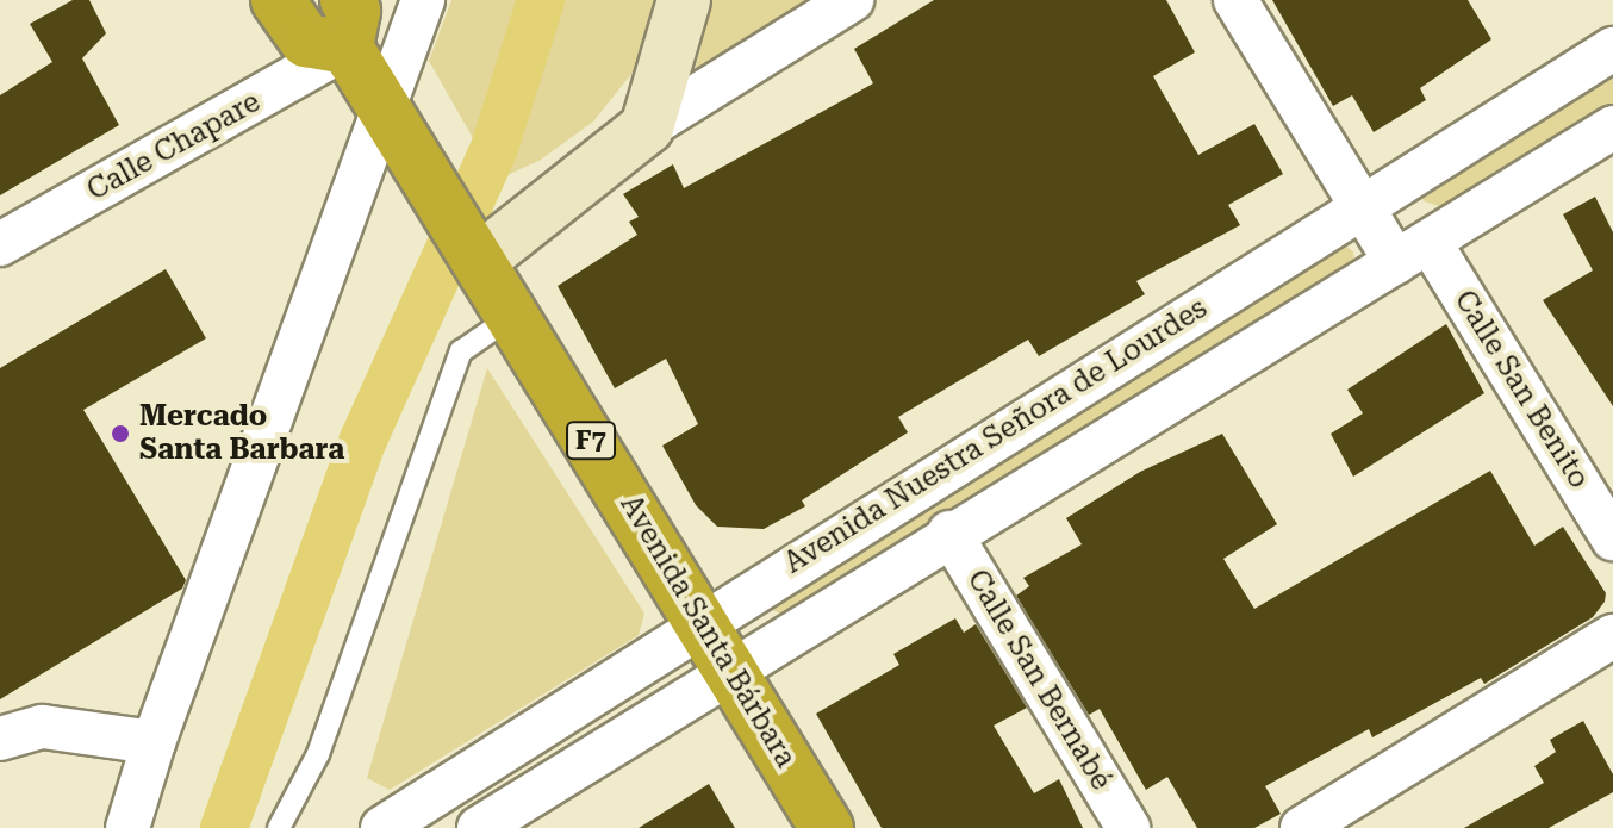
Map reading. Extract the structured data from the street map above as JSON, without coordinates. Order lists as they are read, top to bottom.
{
  "streets": {
    "highway": ["F7", "Avenida Santa Bárbara"],
    "street": [
      "Calle Chapare",
      "Calle San Benito",
      "Avenida Nuestra Señora de Lourdes",
      "Calle San Bernabé"
    ]
  },
  "crossings": [
    ["Calle Chapare", "Avenida Santa Bárbara"],
    ["Calle San Benito", "Avenida Nuestra Señora de Lourdes"],
    ["Avenida Nuestra Señora de Lourdes", "Avenida Santa Bárbara"],
    ["Avenida Nuestra Señora de Lourdes", "Calle San Bernabé"]
  ],
  "places": ["Mercado Santa Barbara"]
}
